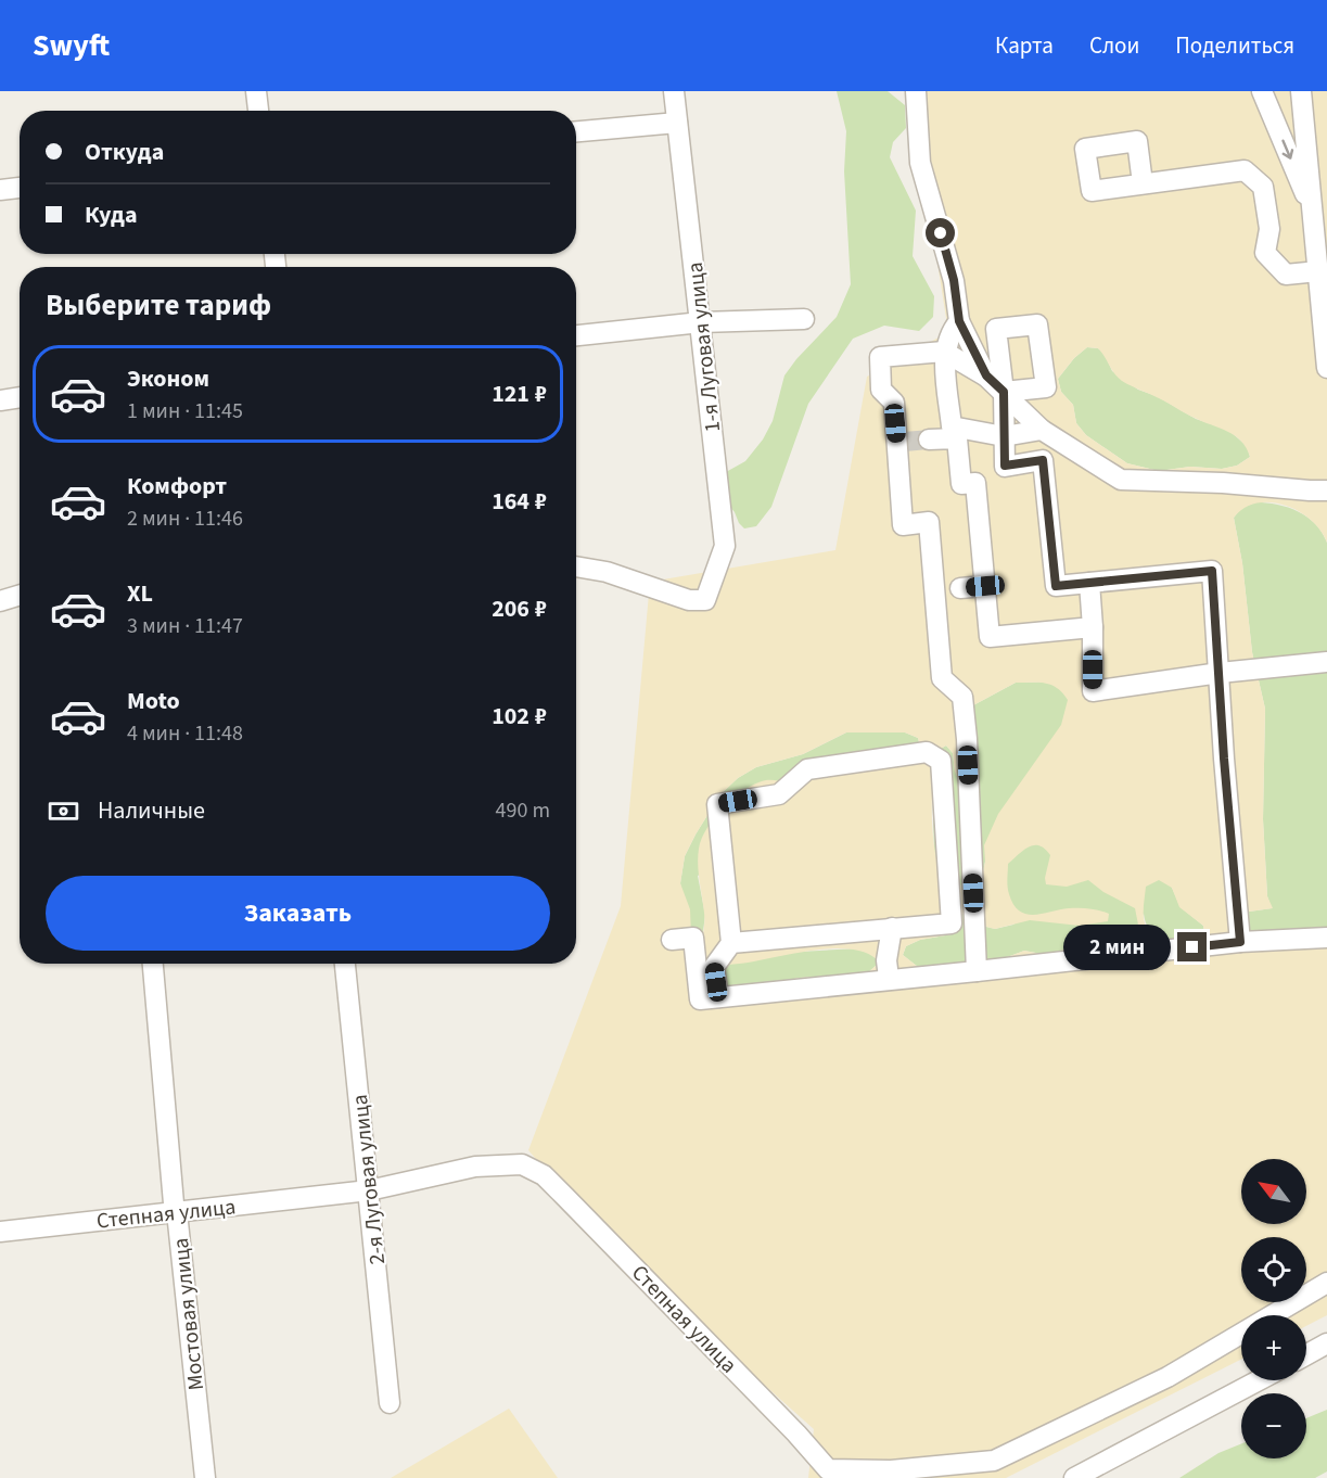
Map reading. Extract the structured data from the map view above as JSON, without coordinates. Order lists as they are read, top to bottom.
{
  "streets": {
    "street": [
      "1-я Луговая улица",
      "2-я Луговая улица",
      "Степная улица",
      "Мостовая улица"
    ]
  },
  "crossings": [
    ["2-я Луговая улица", "Степная улица"],
    ["Степная улица", "Мостовая улица"]
  ],
  "north": "top left",
  "page": {
    "header": "Swyft",
    "nav": ["Карта", "Слои", "Поделиться"],
    "banner": ["Откуда", "Куда"],
    "heading": "Выберите тариф",
    "list": [
      {
        "name": "Эконом",
        "note": "1 мин · 11:45",
        "value": "121 ₽"
      },
      {
        "name": "Комфорт",
        "note": "2 мин · 11:46",
        "value": "164 ₽"
      },
      {
        "name": "XL",
        "note": "3 мин · 11:47",
        "value": "206 ₽"
      },
      {
        "name": "Moto",
        "note": "4 мин · 11:48",
        "value": "102 ₽"
      }
    ],
    "pay": ["Наличные", "490 m"],
    "buttons": "Заказать",
    "bubble": "2 мин",
    "map_buttons": ["+", "−"]
  }
}
